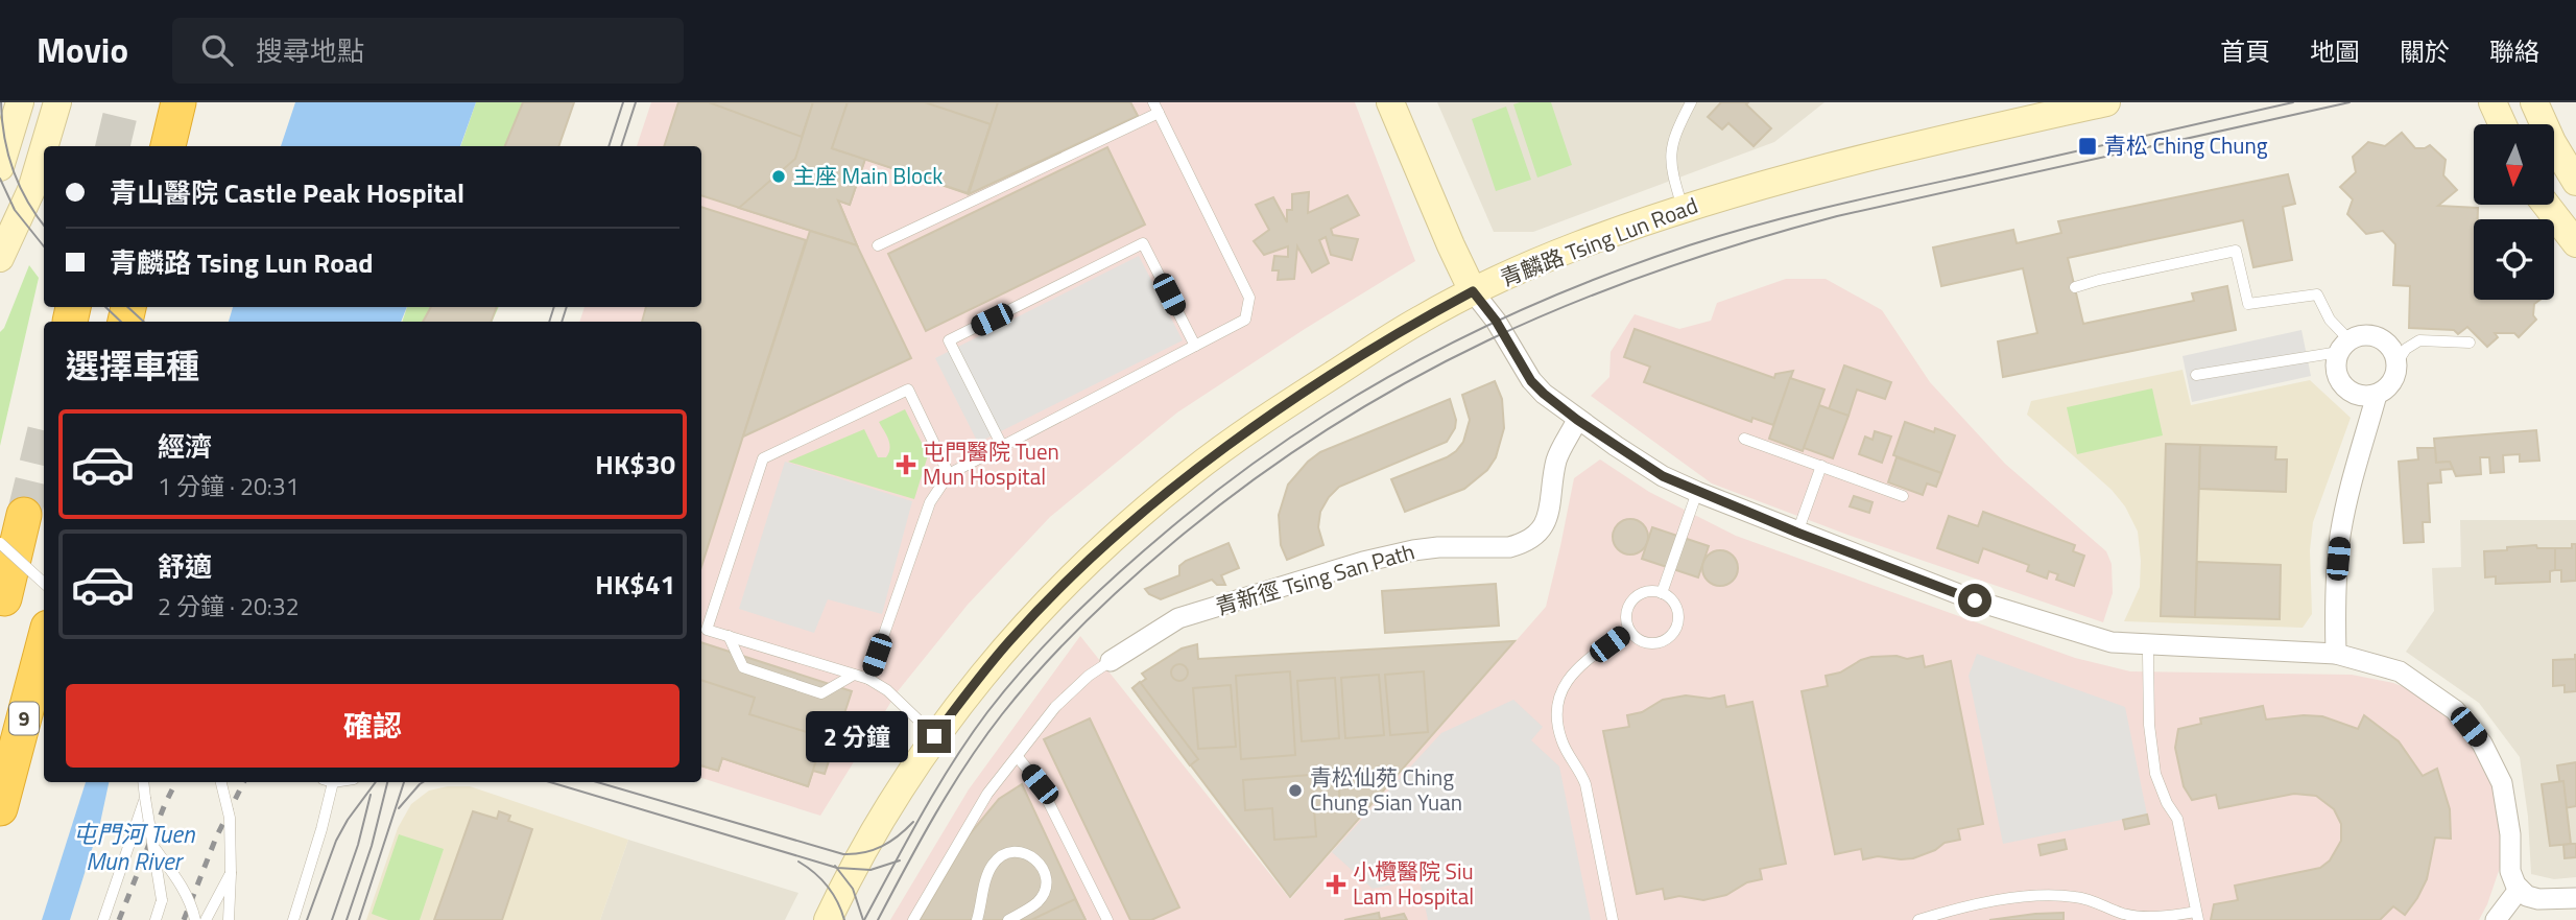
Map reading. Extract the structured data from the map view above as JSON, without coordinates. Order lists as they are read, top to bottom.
{
  "streets": {
    "highway": ["9"],
    "street": ["青麟路 Tsing Lun Road", "青新徑 Tsing San Path"]
  },
  "water": ["屯門河 Tuen Mun River"],
  "places": {
    "transit": ["青松 Ching Chung"],
    "other": ["主座 Main Block", "青松仙苑 Ching Chung Sian Yuan"],
    "health": ["屯門醫院 Tuen Mun Hospital", "小欖醫院 Siu Lam Hospital"]
  },
  "north": "bottom",
  "page": {
    "header": "Movio",
    "search": "搜尋地點",
    "nav": [
      "首頁",
      "地圖",
      "關於",
      "聯絡"
    ],
    "banner": ["青山醫院 Castle Peak Hospital", "青麟路 Tsing Lun Road"],
    "heading": "選擇車種",
    "list": [
      {
        "name": "經濟",
        "note": "1 分鐘 · 20:31",
        "value": "HK$30"
      },
      {
        "name": "舒適",
        "note": "2 分鐘 · 20:32",
        "value": "HK$41"
      }
    ],
    "buttons": "確認",
    "bubble": "2 分鐘"
  }
}
